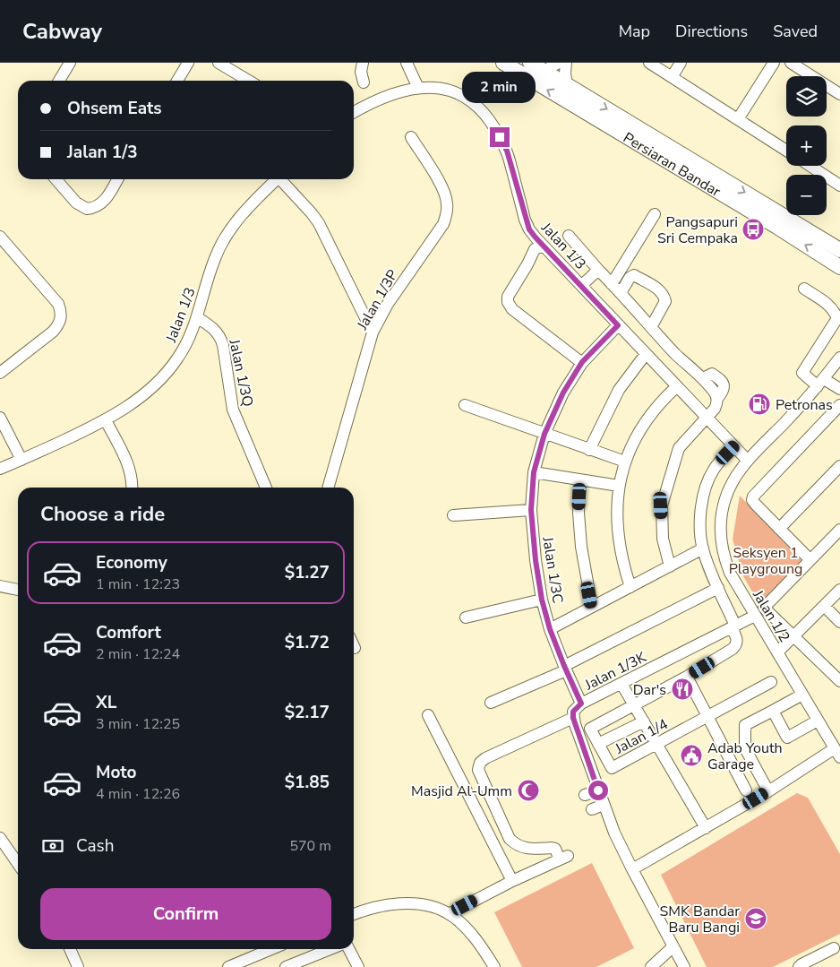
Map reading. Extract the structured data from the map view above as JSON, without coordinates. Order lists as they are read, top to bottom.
{
  "streets": {
    "main road": ["Persiaran Bandar"],
    "street": [
      "Jalan 1/3",
      "Jalan 1/3P",
      "Jalan 1/3Q",
      "Jalan 1/3C",
      "Jalan 1/2",
      "Jalan 1/3K",
      "Jalan 1/4"
    ]
  },
  "crossings": [
    ["Jalan 1/3", "Jalan 1/3Q"],
    ["Jalan 1/3", "Jalan 1/3C"],
    ["Jalan 1/3", "Jalan 1/2"],
    ["Jalan 1/3C", "Jalan 1/3K"],
    ["Jalan 1/2", "Jalan 1/3K"],
    ["Jalan 1/3K", "Jalan 1/4"]
  ],
  "parks": ["Seksyen 1 Playgroung"],
  "places": {
    "bus stop": ["Pangsapuri Sri Cempaka"],
    "fuel station": ["Petronas"],
    "restaurant": ["Dar's"],
    "public building": ["Adab Youth Garage"],
    "mosque": ["Masjid Al-Umm"],
    "school or university": ["SMK Bandar Baru Bangi"]
  },
  "page": {
    "header": "Cabway",
    "nav": ["Map", "Directions", "Saved"],
    "bubble": "2 min",
    "map_buttons": ["+", "−"],
    "banner": ["Ohsem Eats", "Jalan 1/3"],
    "heading": "Choose a ride",
    "list": [
      {
        "name": "Economy",
        "note": "1 min · 12:23",
        "value": "$1.27"
      },
      {
        "name": "Comfort",
        "note": "2 min · 12:24",
        "value": "$1.72"
      },
      {
        "name": "XL",
        "note": "3 min · 12:25",
        "value": "$2.17"
      },
      {
        "name": "Moto",
        "note": "4 min · 12:26",
        "value": "$1.85"
      }
    ],
    "pay": ["Cash", "570 m"],
    "buttons": "Confirm"
  }
}
